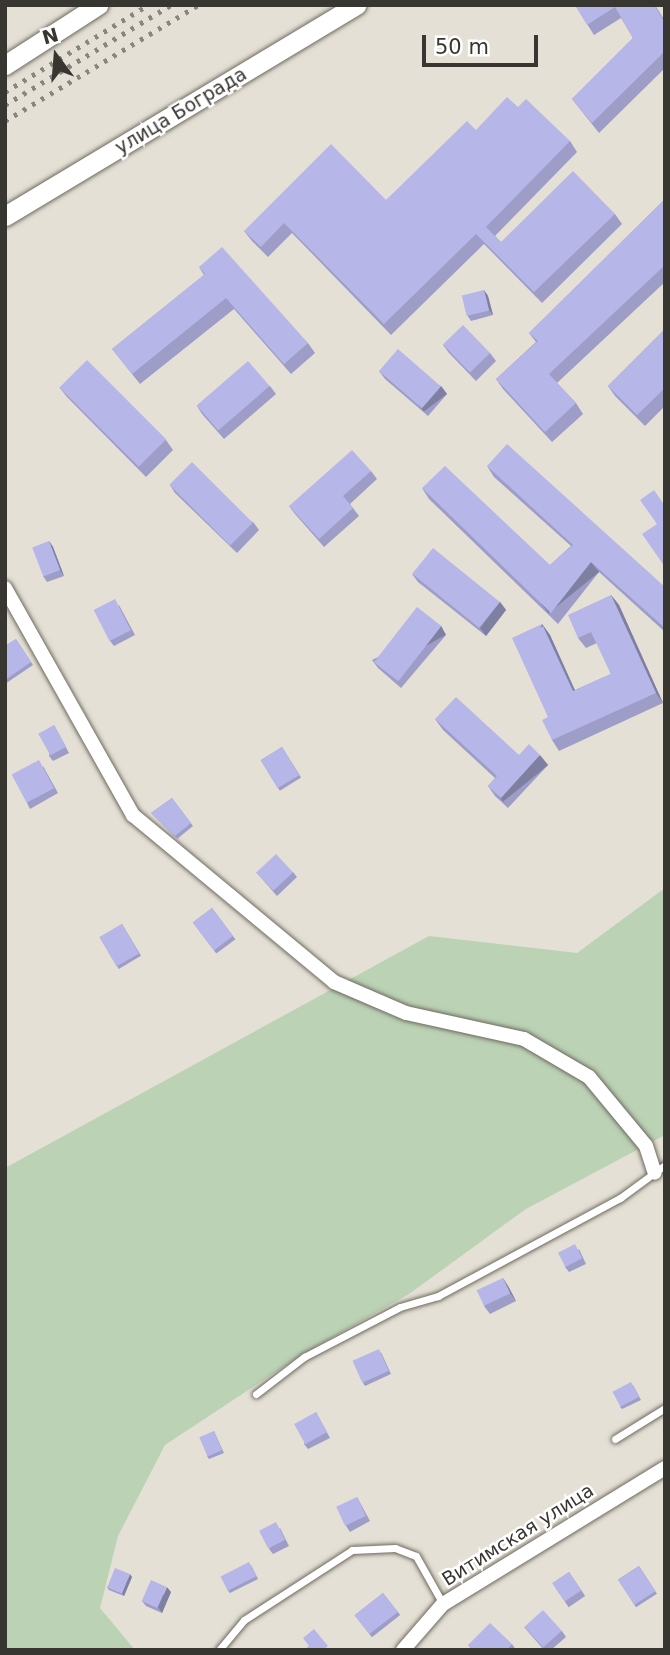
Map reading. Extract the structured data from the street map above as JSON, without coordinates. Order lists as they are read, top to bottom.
{
  "streets": {
    "main road": ["улица Бограда"],
    "street": ["Витимская улица"]
  },
  "scale_bar": "50 m",
  "north": "top"
}
